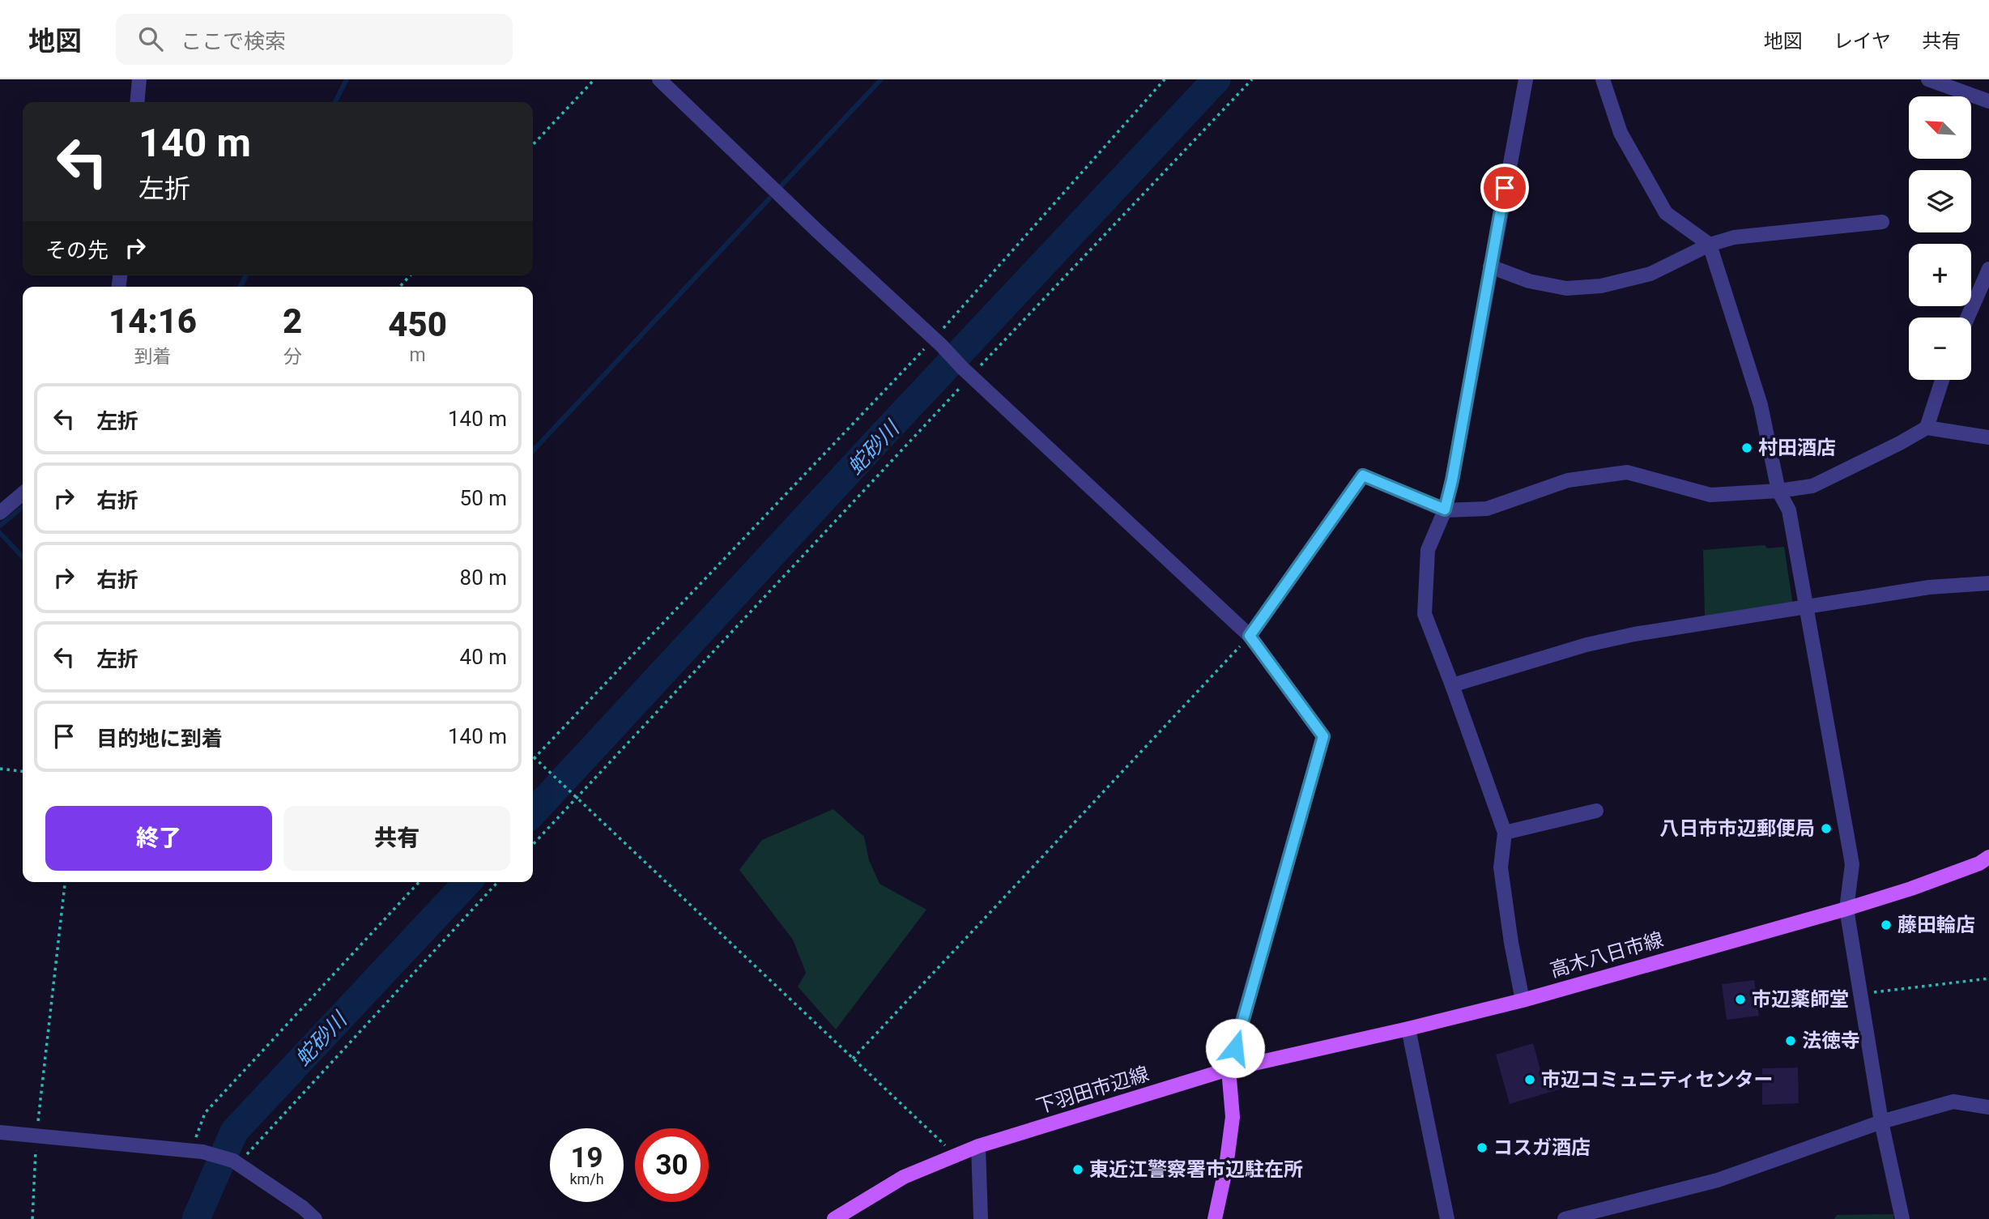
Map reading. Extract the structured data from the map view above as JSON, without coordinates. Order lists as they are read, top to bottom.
{
  "streets": {
    "main road": ["高木八日市線", "下羽田市辺線"]
  },
  "crossings": [
    ["高木八日市線", "下羽田市辺線"]
  ],
  "water": ["蛇砂川"],
  "places": [
    "村田酒店",
    "八日市市辺郵便局",
    "藤田輪店",
    "市辺薬師堂",
    "法徳寺",
    "市辺コミュニティセンター",
    "コスガ酒店",
    "東近江警察署市辺駐在所"
  ],
  "north": "top left",
  "page": {
    "header": "地図",
    "search": "ここで検索",
    "nav": ["地図", "レイヤ", "共有"],
    "map_buttons": ["+", "−"],
    "turn": ["140 m", "左折"],
    "then": "その先",
    "eta": [
      "14:16",
      "到着",
      "2",
      "分",
      "450",
      "m"
    ],
    "list": [
      {
        "name": "左折",
        "value": "140 m"
      },
      {
        "name": "右折",
        "value": "50 m"
      },
      {
        "name": "右折",
        "value": "80 m"
      },
      {
        "name": "左折",
        "value": "40 m"
      },
      {
        "name": "目的地に到着",
        "value": "140 m"
      }
    ],
    "buttons": ["終了", "共有"],
    "speed": "19 km/h",
    "limit": "30"
  }
}
